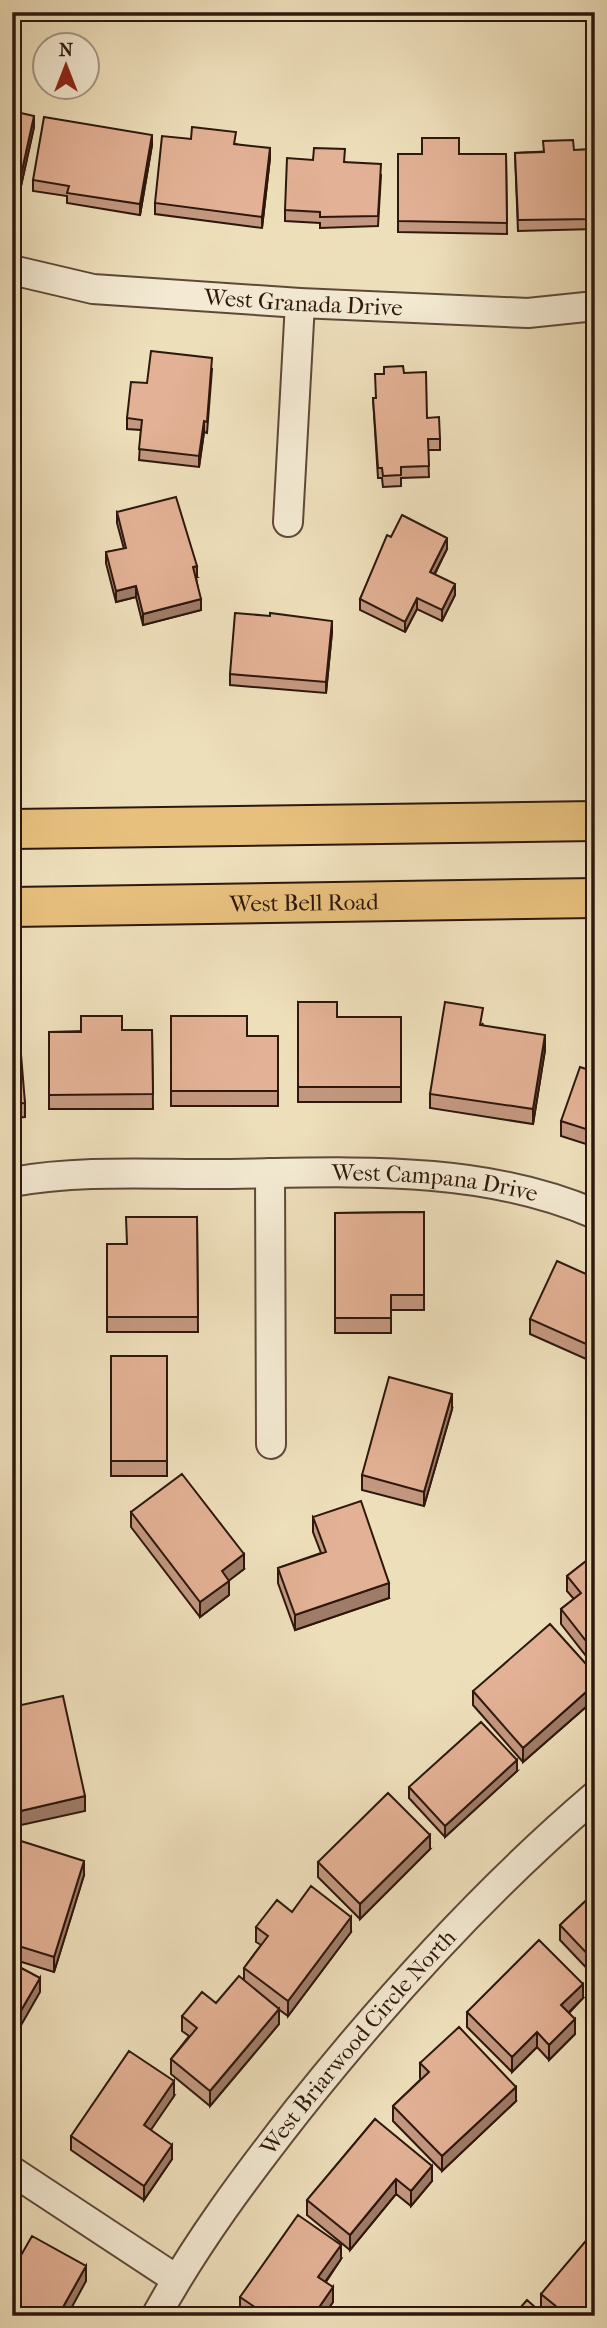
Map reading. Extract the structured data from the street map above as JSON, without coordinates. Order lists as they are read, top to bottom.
{
  "streets": {
    "main road": ["West Bell Road"],
    "street": ["West Granada Drive", "West Campana Drive", "West Briarwood Circle North"]
  },
  "north": "top"
}
